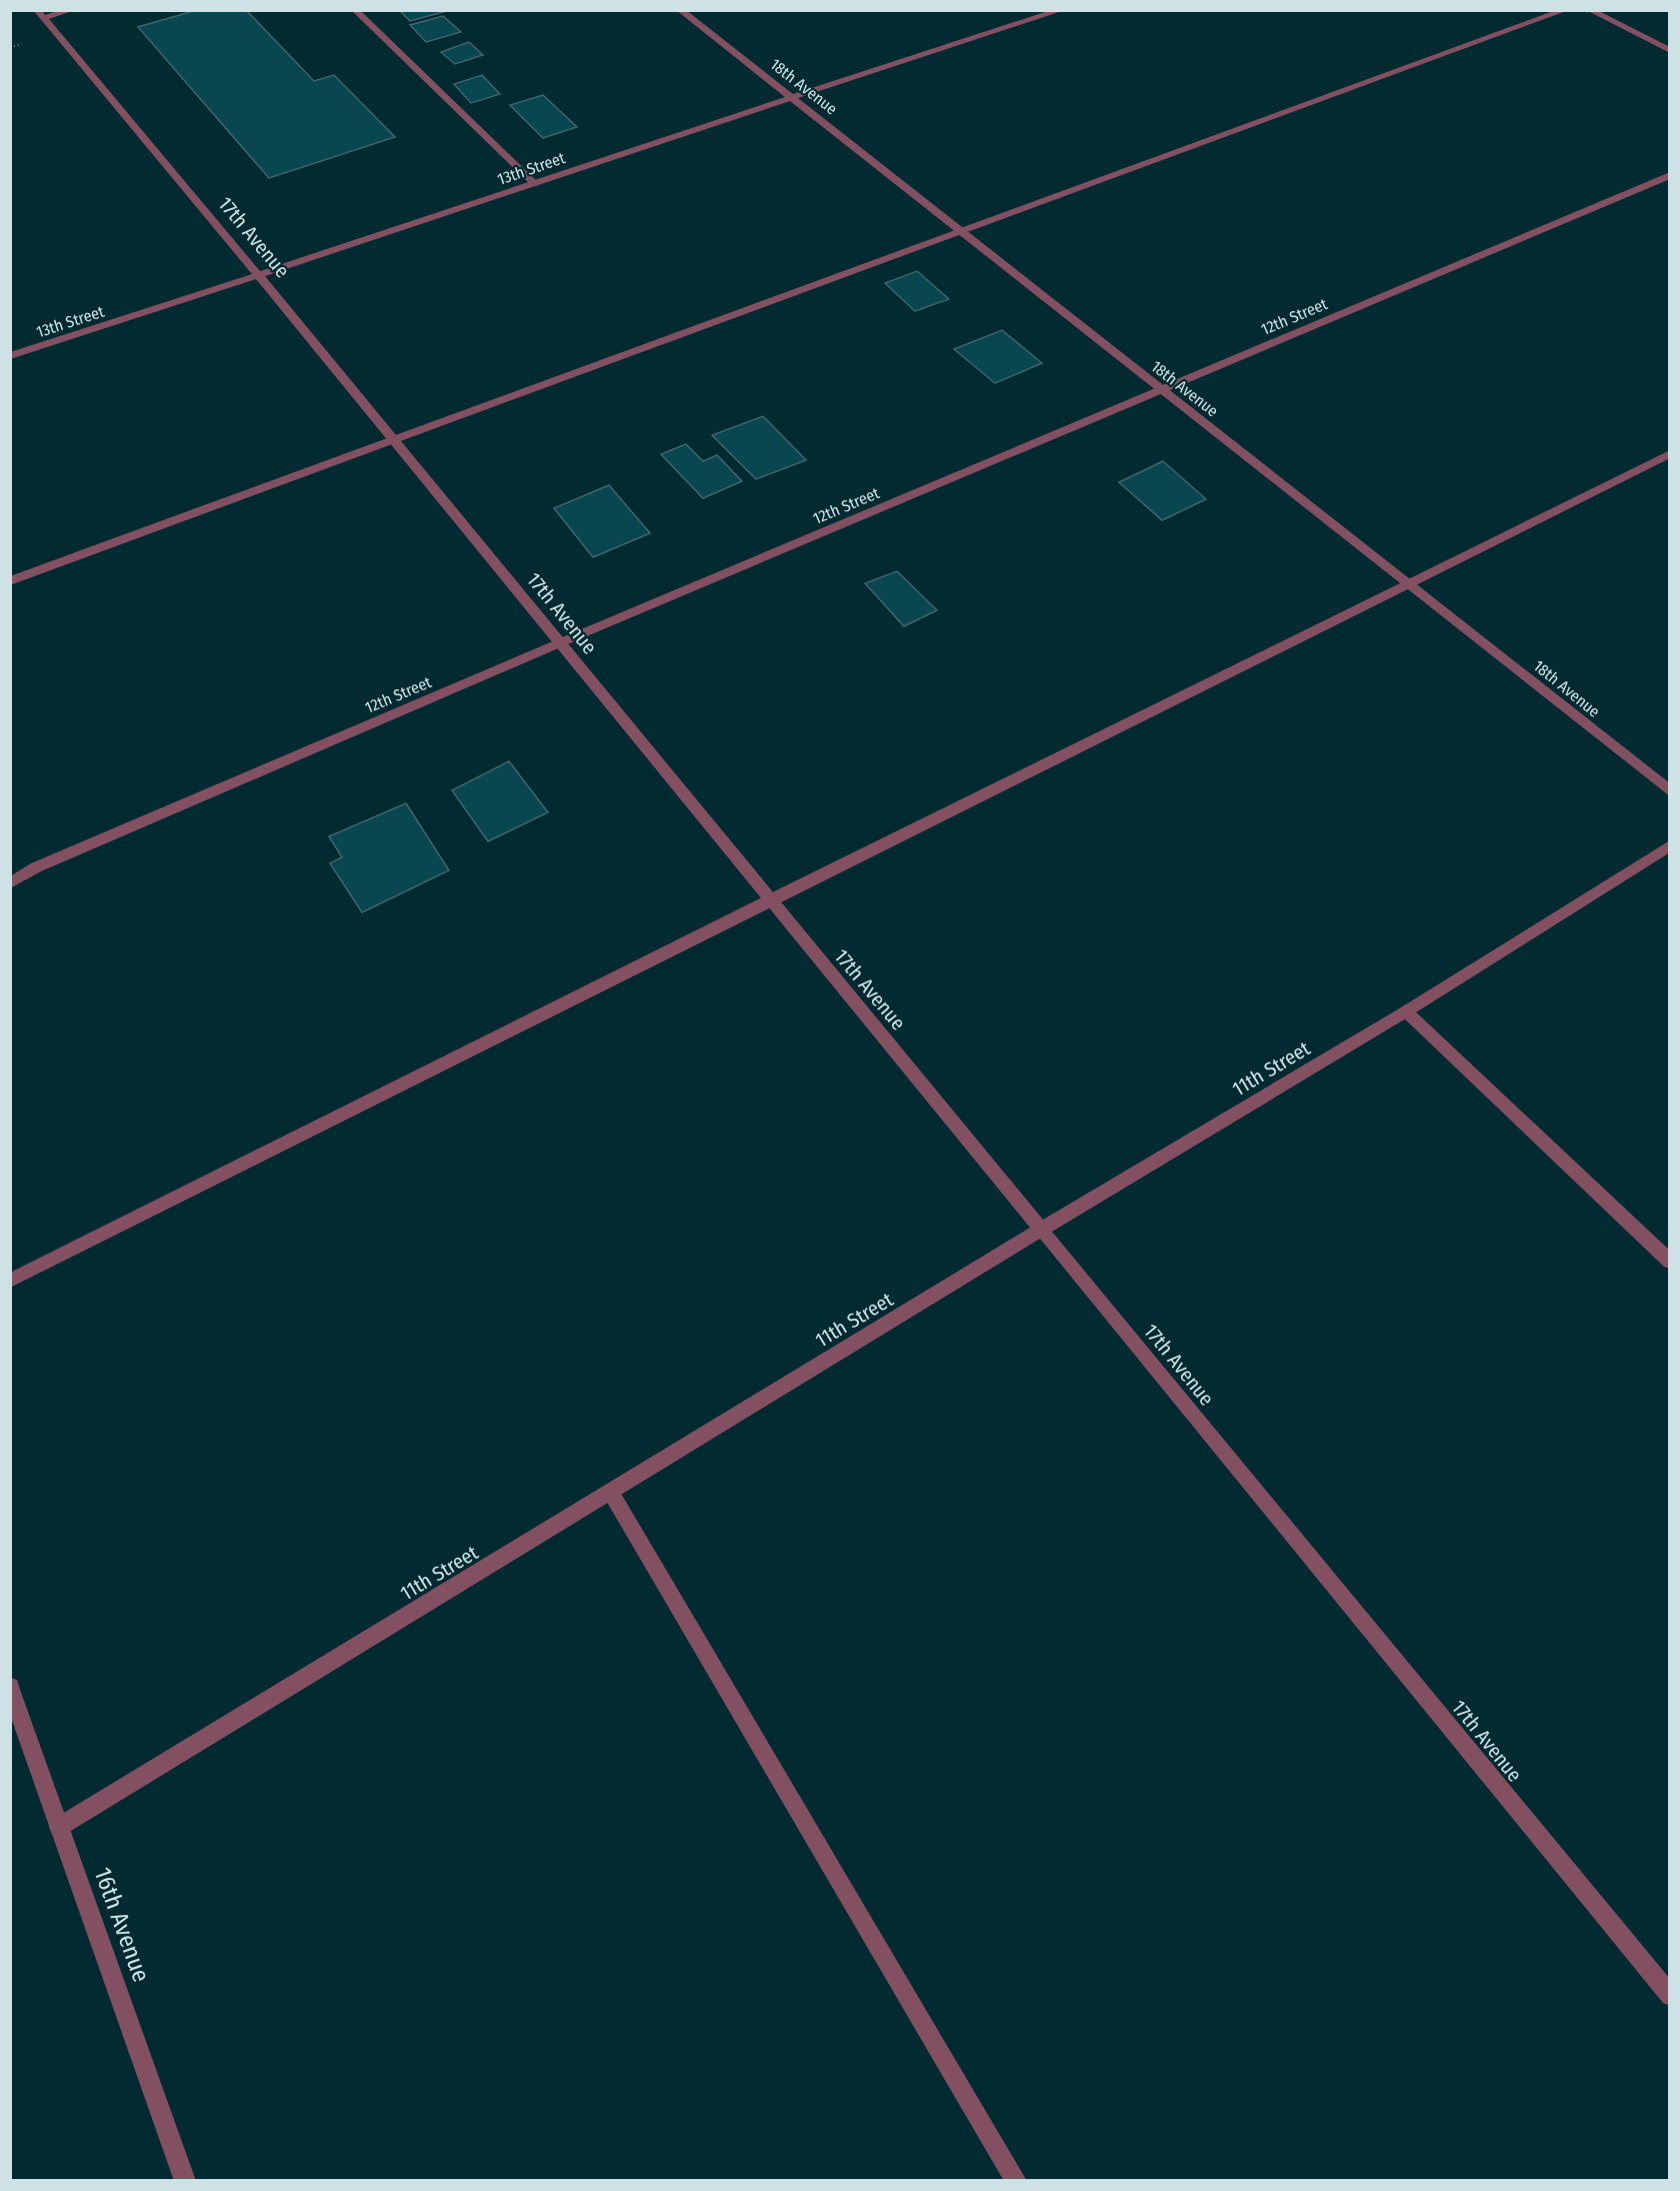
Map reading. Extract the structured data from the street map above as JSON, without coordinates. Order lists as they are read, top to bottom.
{
  "streets": {
    "street": [
      "18th Avenue",
      "13th Street",
      "17th Avenue",
      "12th Street",
      "11th Street",
      "16th Avenue"
    ]
  },
  "crossings": [
    ["18th Avenue", "13th Street"],
    ["18th Avenue", "12th Street"],
    ["13th Street", "17th Avenue"],
    ["17th Avenue", "12th Street"],
    ["17th Avenue", "11th Street"],
    ["11th Street", "16th Avenue"]
  ]
}
